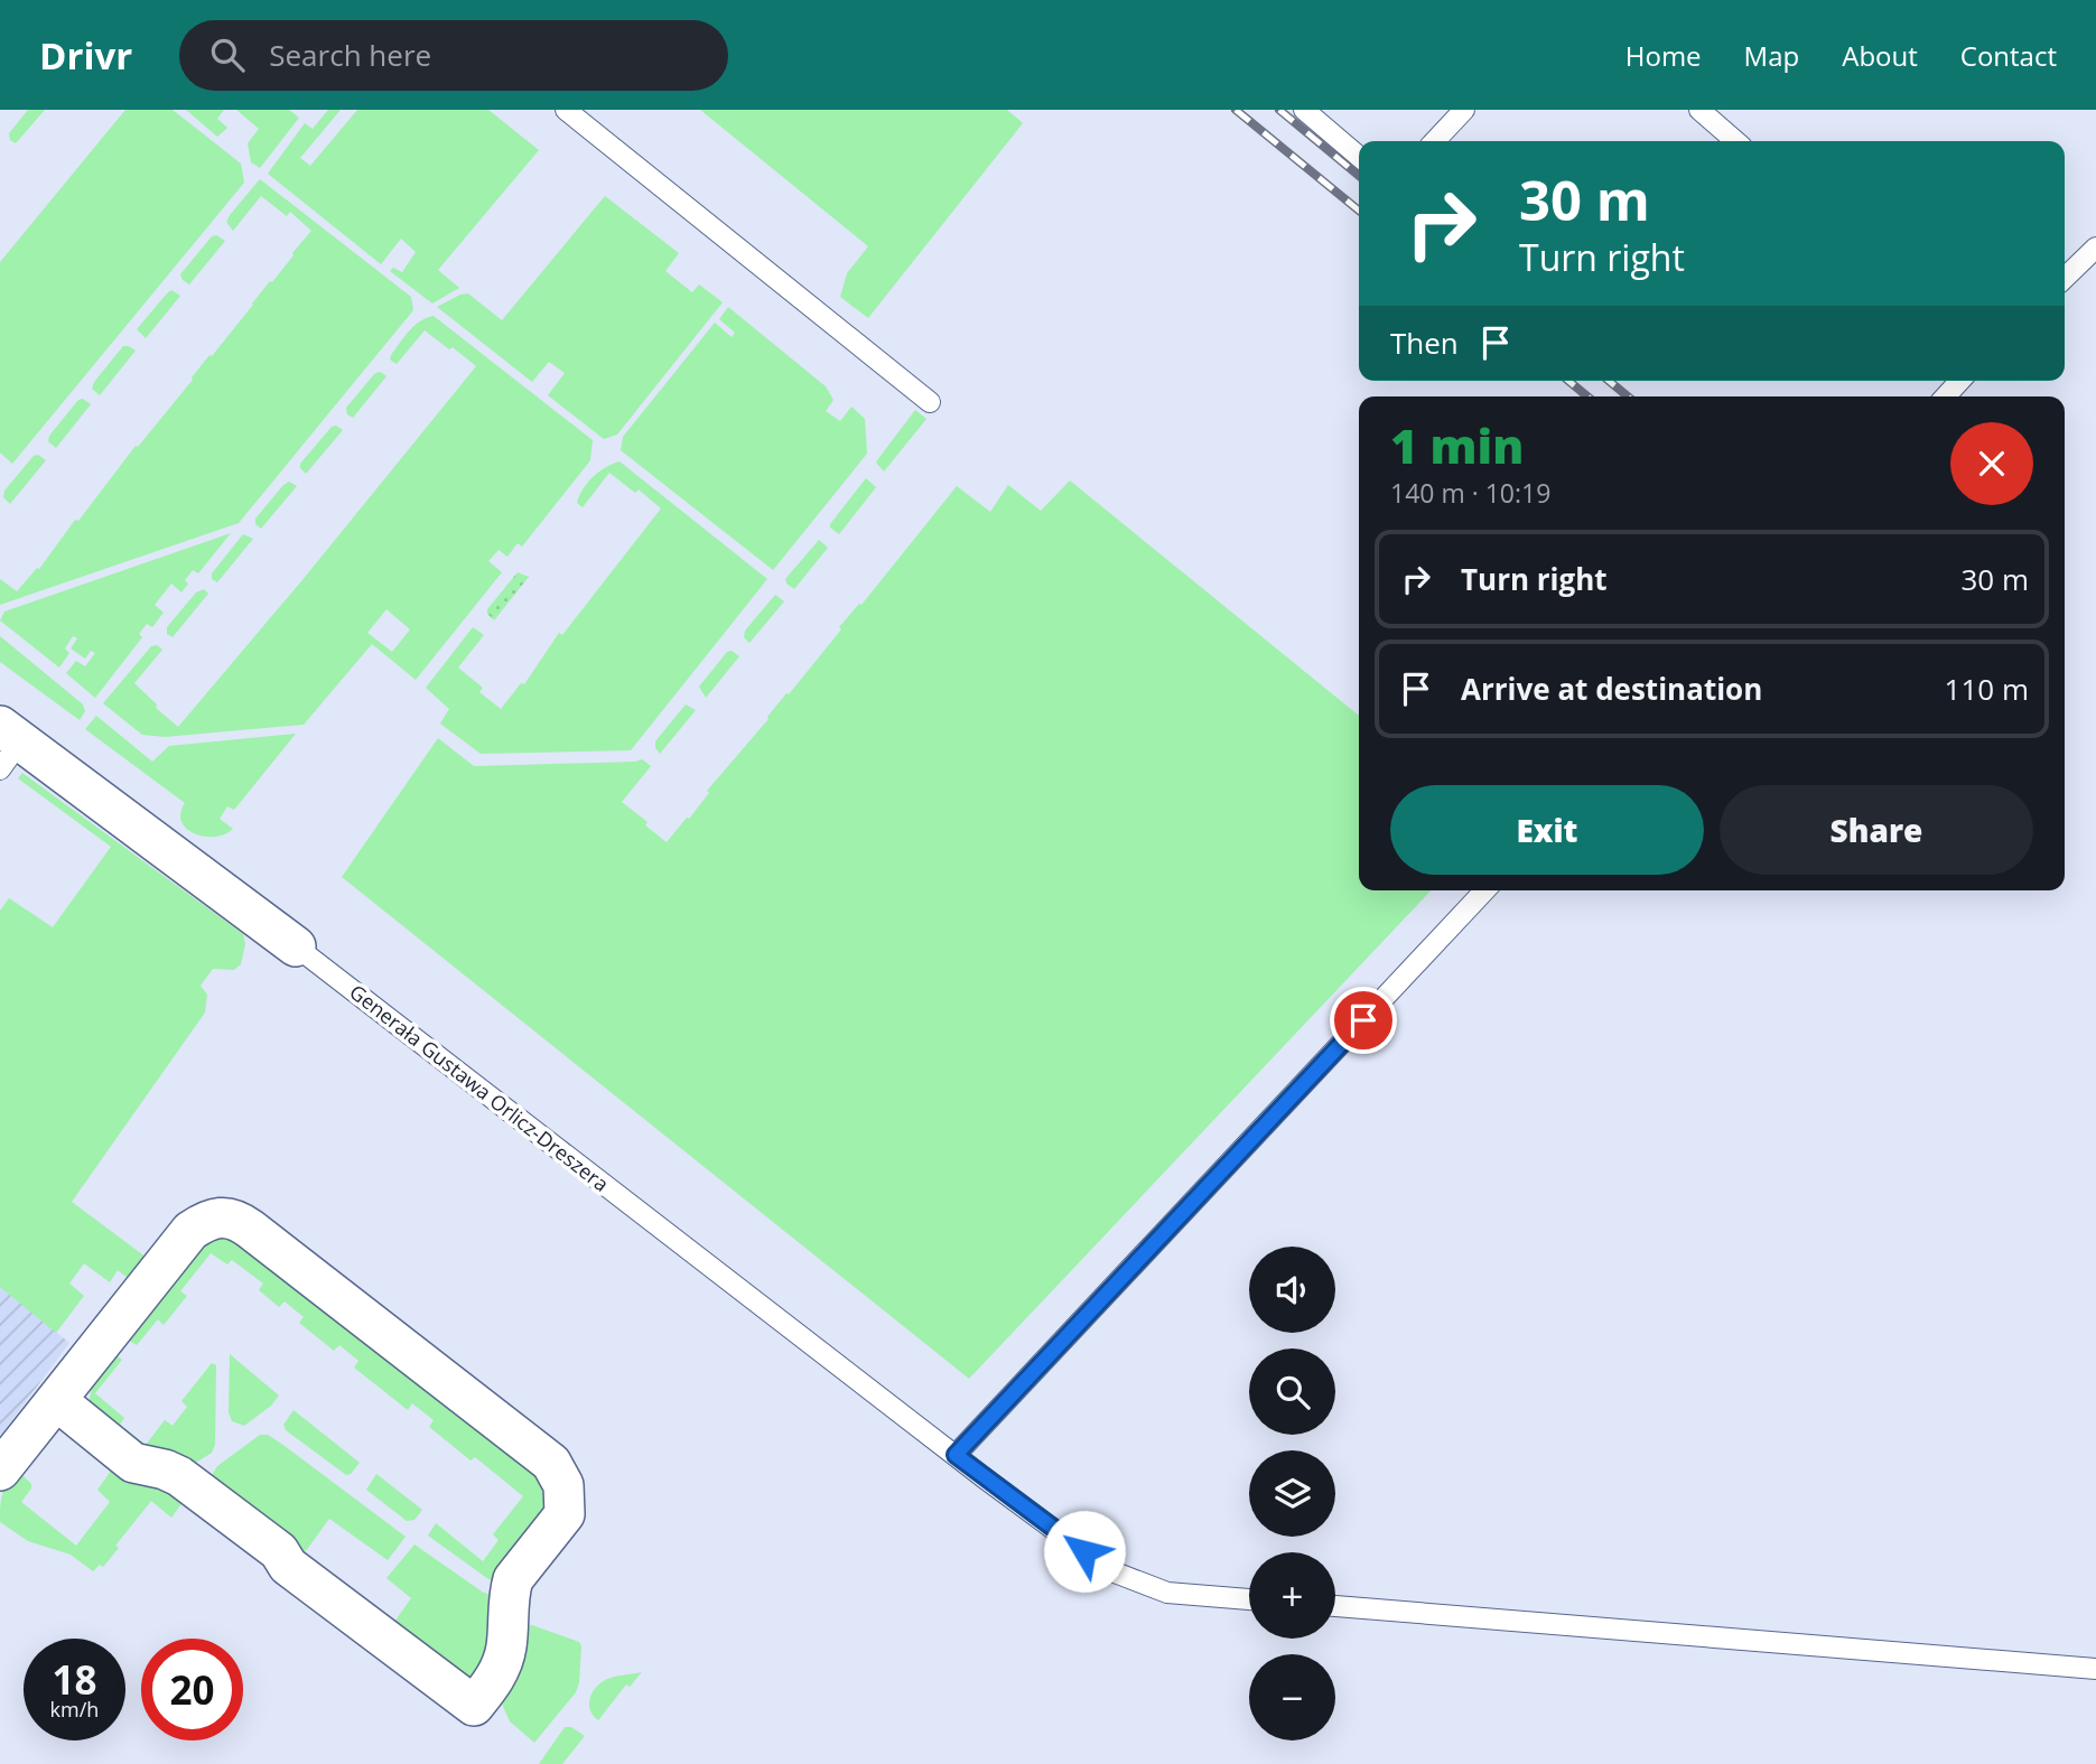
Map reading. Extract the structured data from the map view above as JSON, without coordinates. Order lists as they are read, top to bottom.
{
  "streets": {
    "street": ["Generała Gustawa Orlicz-Dreszera"]
  },
  "page": {
    "header": "Drivr",
    "search": "Search here",
    "nav": [
      "Home",
      "Map",
      "About",
      "Contact"
    ],
    "turn": ["30 m", "Turn right"],
    "then": "Then",
    "heading": ["1 min", "140 m · 10:19"],
    "list": [
      {
        "name": "Turn right",
        "value": "30 m"
      },
      {
        "name": "Arrive at destination",
        "value": "110 m"
      }
    ],
    "buttons": ["Exit", "Share"],
    "map_buttons": ["+", "−"],
    "speed": "18 km/h",
    "limit": "20"
  }
}
